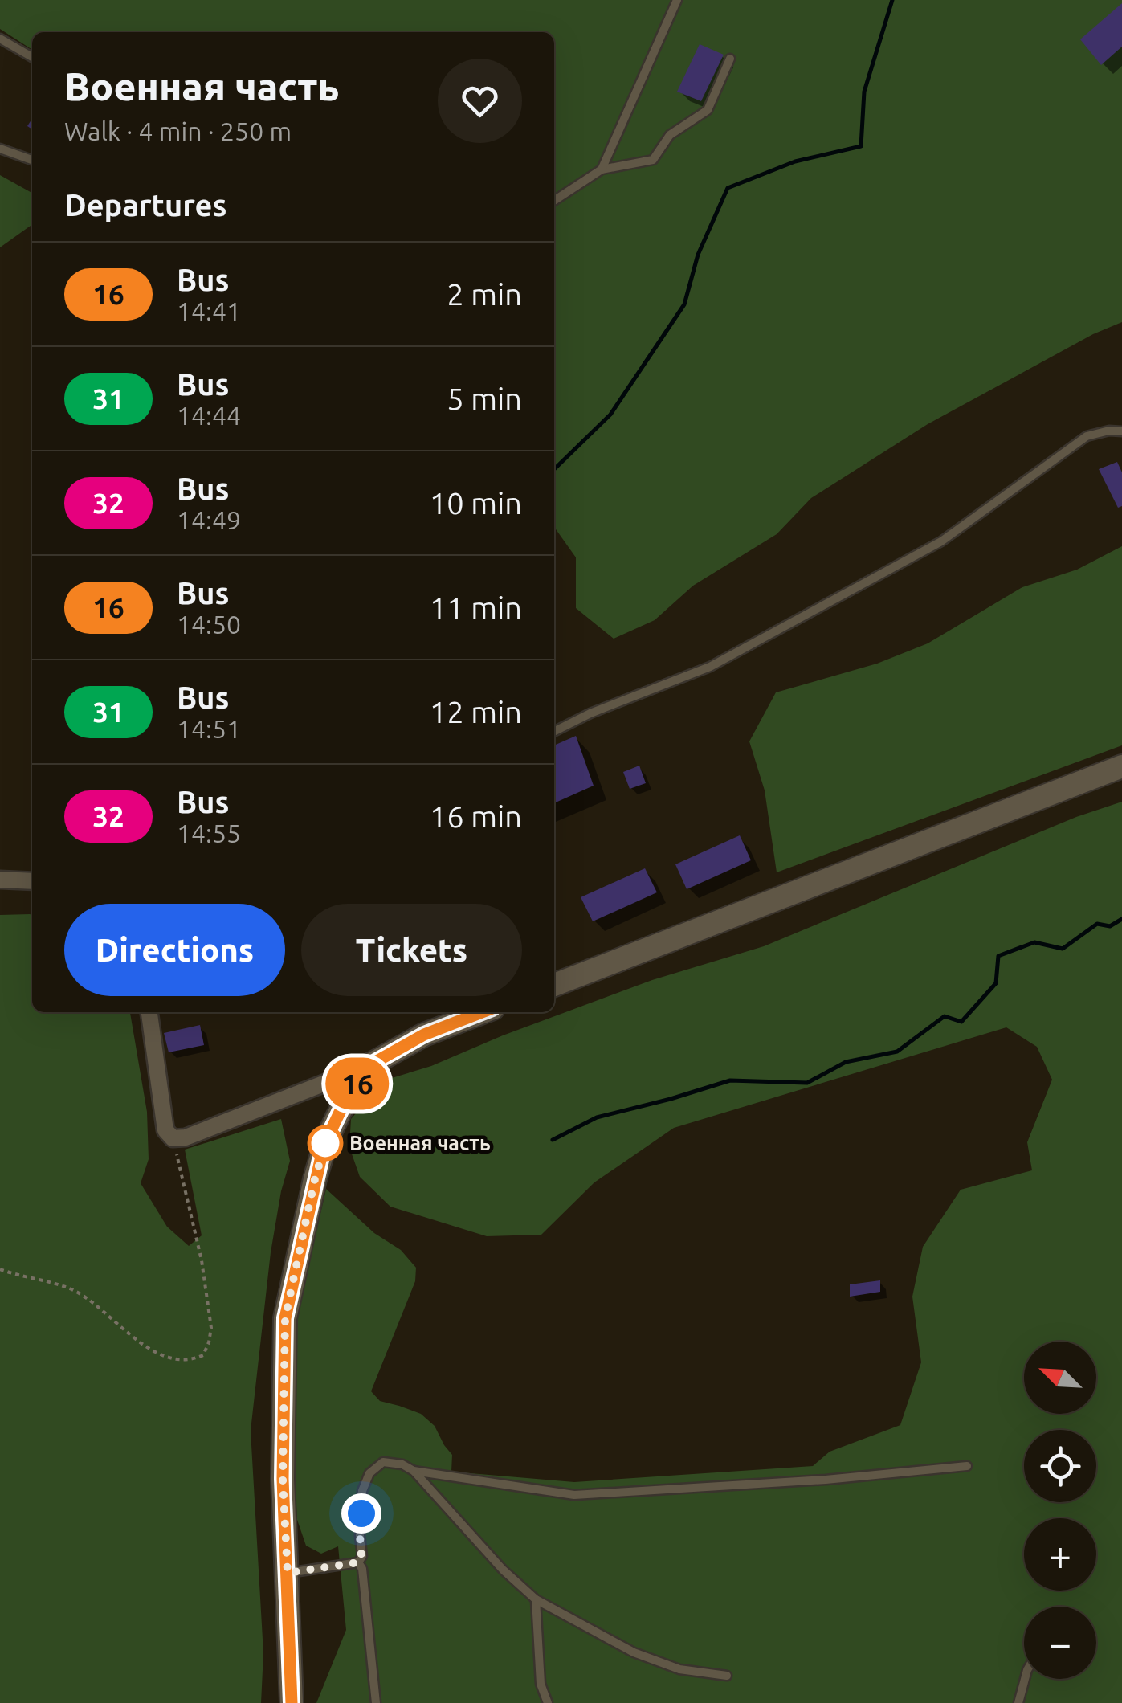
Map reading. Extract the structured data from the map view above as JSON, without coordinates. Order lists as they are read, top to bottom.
{
  "places": ["Военная часть"],
  "lines": ["bus line 16"],
  "north": "top left",
  "page": {
    "on_map": "16",
    "heading": [
      ["Военная часть", "Walk · 4 min · 250 m"],
      "Departures"
    ],
    "list": [
      {
        "mark": "16",
        "name": "Bus",
        "note": "14:41",
        "value": "2 min"
      },
      {
        "mark": "31",
        "name": "Bus",
        "note": "14:44",
        "value": "5 min"
      },
      {
        "mark": "32",
        "name": "Bus",
        "note": "14:49",
        "value": "10 min"
      },
      {
        "mark": "16",
        "name": "Bus",
        "note": "14:50",
        "value": "11 min"
      },
      {
        "mark": "31",
        "name": "Bus",
        "note": "14:51",
        "value": "12 min"
      },
      {
        "mark": "32",
        "name": "Bus",
        "note": "14:55",
        "value": "16 min"
      }
    ],
    "buttons": ["Directions", "Tickets"],
    "map_buttons": ["+", "−"]
  }
}
